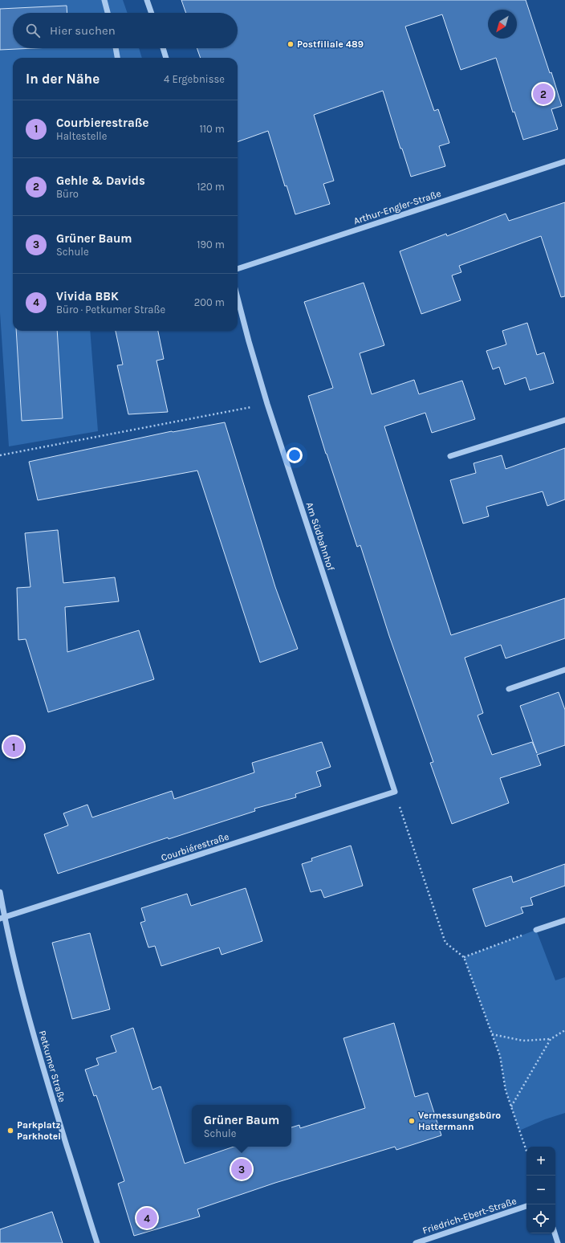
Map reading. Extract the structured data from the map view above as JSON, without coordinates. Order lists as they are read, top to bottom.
{
  "streets": {
    "street": [
      "Arthur-Engler-Straße",
      "Am Südbahnhof",
      "Courbiérestraße",
      "Petkumer Straße",
      "Friedrich-Ebert-Straße"
    ]
  },
  "crossings": [
    ["Am Südbahnhof", "Courbiérestraße"],
    ["Courbiérestraße", "Petkumer Straße"]
  ],
  "places": ["Postfiliale 489", "Vermessungsbüro Hattermann", "Parkplatz Parkhotel"],
  "north": "bottom left",
  "page": {
    "search": "Hier suchen",
    "heading": ["In der Nähe", "4 Ergebnisse"],
    "pins": [
      "2",
      "1",
      "3",
      "4"
    ],
    "list": [
      {
        "mark": "1",
        "name": "Courbierestraße",
        "note": "Haltestelle",
        "value": "110 m"
      },
      {
        "mark": "2",
        "name": "Gehle & Davids",
        "note": "Büro",
        "value": "120 m"
      },
      {
        "mark": "3",
        "name": "Grüner Baum",
        "note": "Schule",
        "value": "190 m"
      },
      {
        "mark": "4",
        "name": "Vivida BBK",
        "note": "Büro · Petkumer Straße",
        "value": "200 m"
      }
    ],
    "popup": ["Grüner Baum", "Schule"],
    "map_buttons": ["+", "−"]
  }
}
